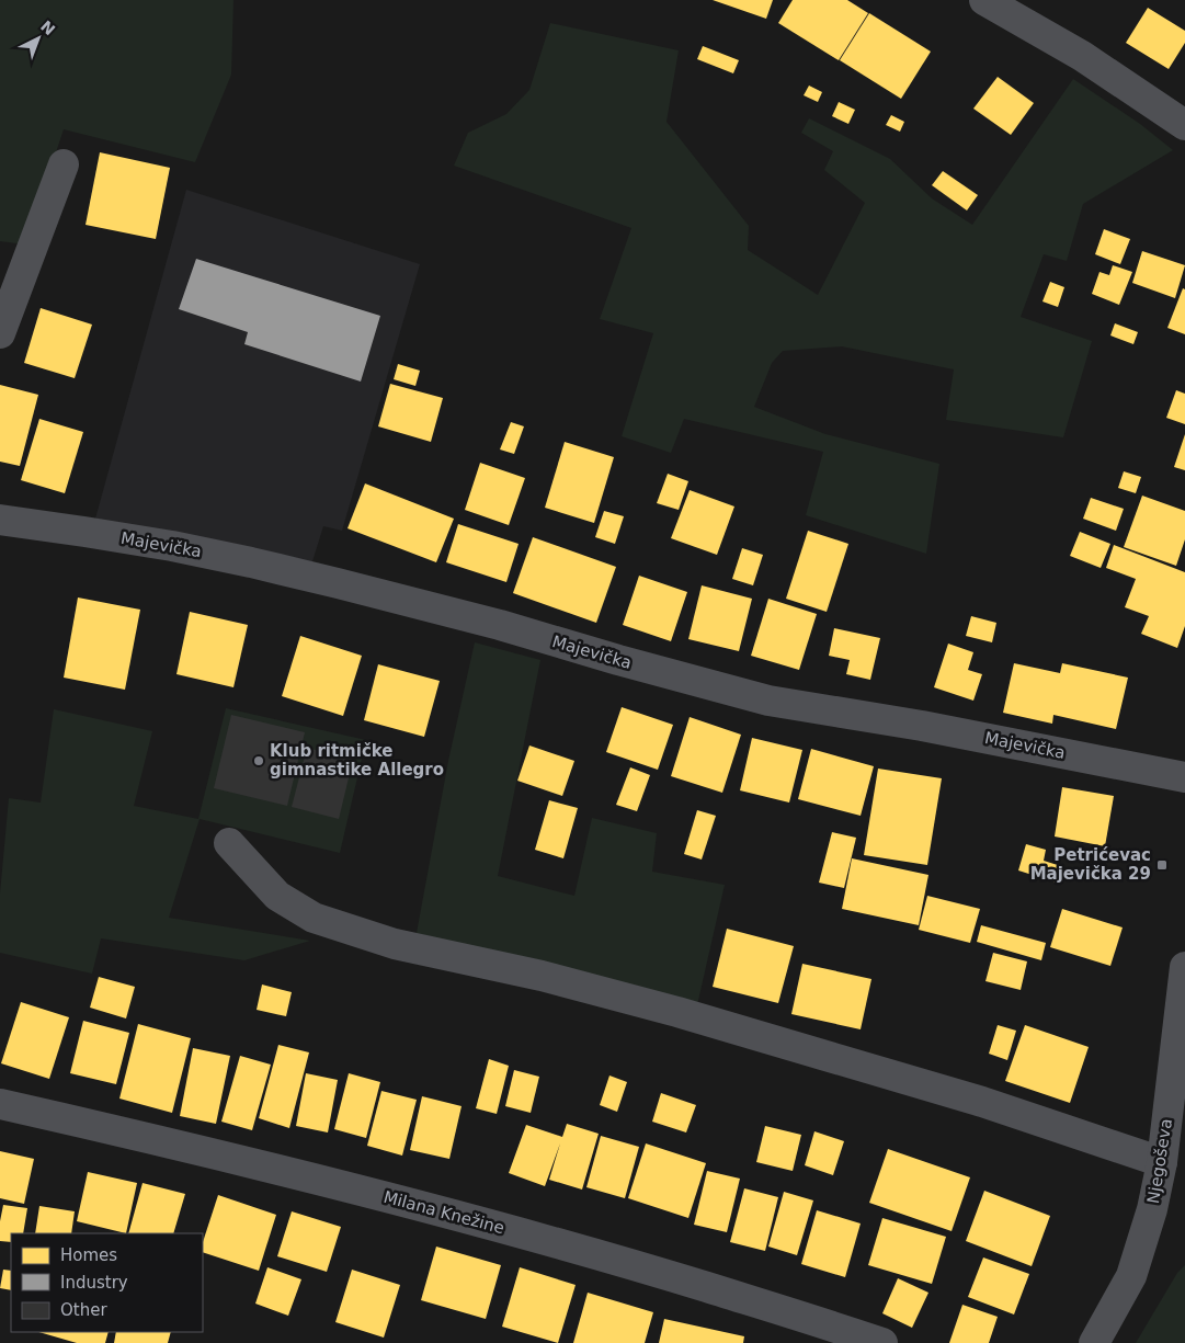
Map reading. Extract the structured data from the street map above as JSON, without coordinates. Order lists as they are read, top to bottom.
{
  "streets": {
    "street": ["Majevička", "Njegoševa", "Milana Knežine"]
  },
  "places": {
    "other": ["Klub ritmičke gimnastike Allegro"],
    "transit": ["Petrićevac Majevička 29"]
  },
  "legend": ["Homes", "Industry", "Other"],
  "north": "top right"
}
